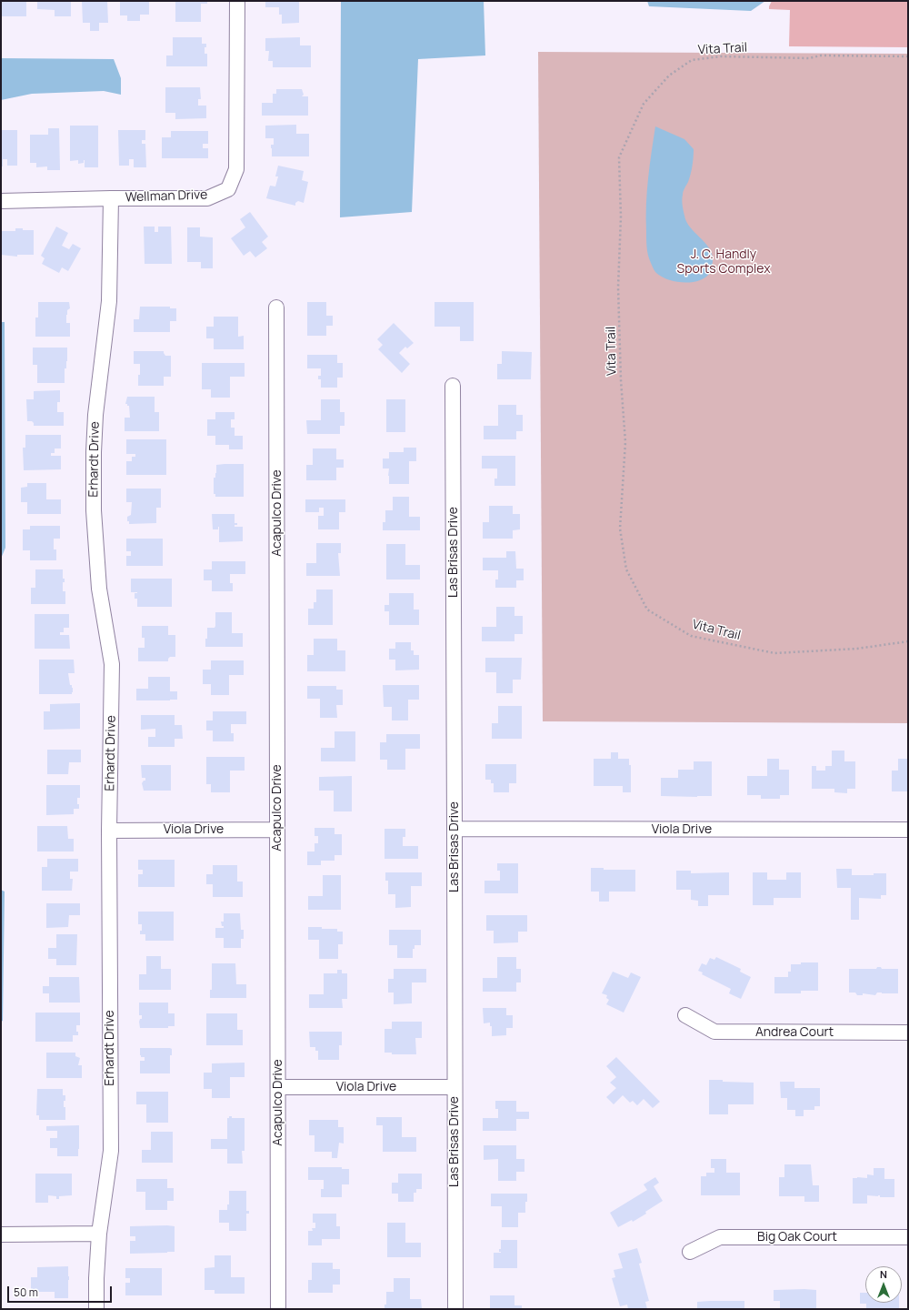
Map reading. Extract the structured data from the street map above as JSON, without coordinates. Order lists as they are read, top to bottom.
{
  "streets": {
    "street": [
      "Wellman Drive",
      "Erhardt Drive",
      "Acapulco Drive",
      "Las Brisas Drive",
      "Viola Drive",
      "Andrea Court",
      "Big Oak Court"
    ],
    "path": ["Vita Trail"]
  },
  "crossings": [
    ["Wellman Drive", "Erhardt Drive"],
    ["Erhardt Drive", "Viola Drive"],
    ["Acapulco Drive", "Viola Drive"],
    ["Las Brisas Drive", "Viola Drive"]
  ],
  "parks": ["J. C. Handly Sports Complex"],
  "scale_bar": "50 m",
  "north": "top"
}
